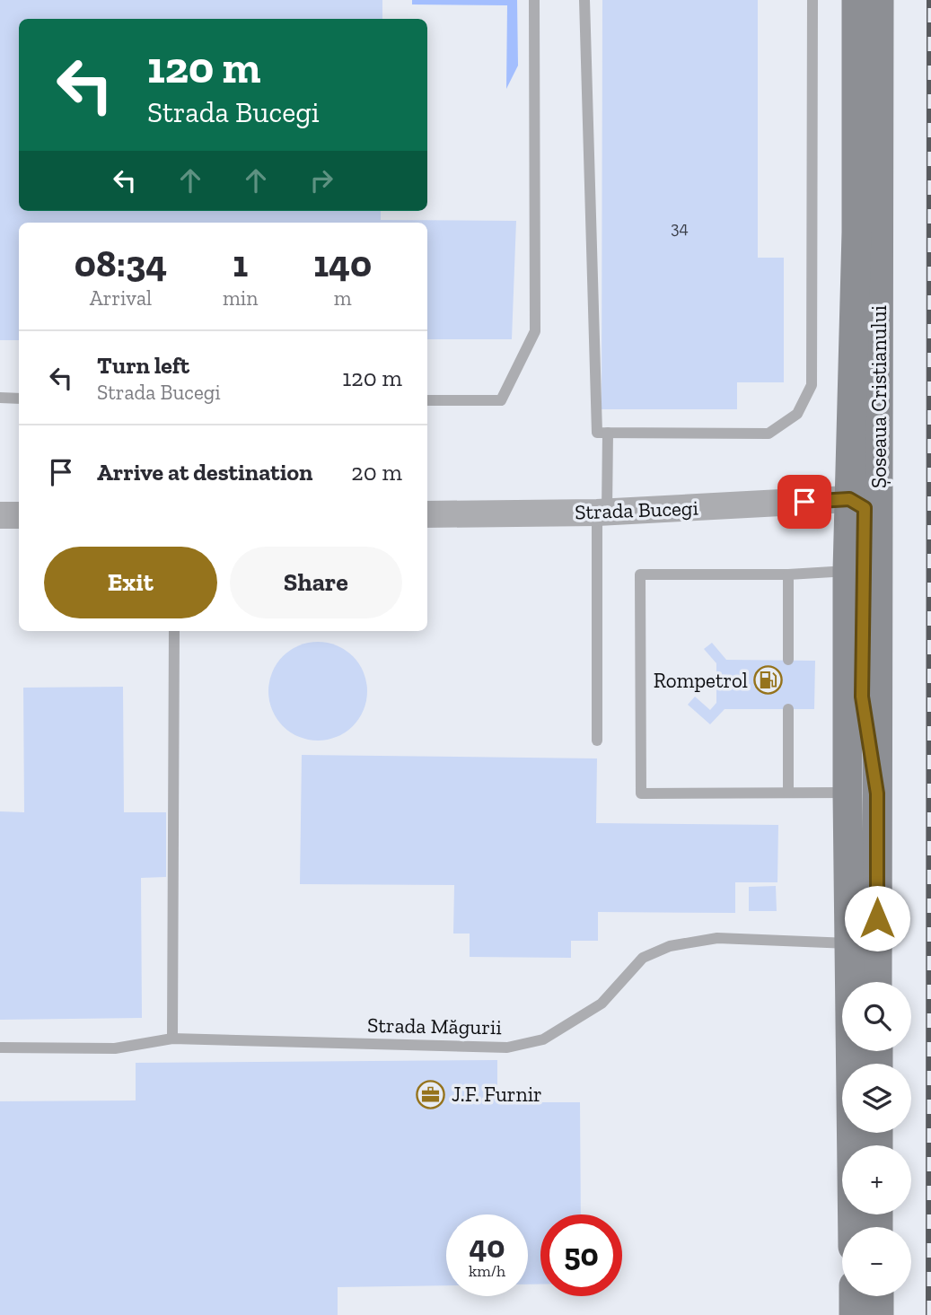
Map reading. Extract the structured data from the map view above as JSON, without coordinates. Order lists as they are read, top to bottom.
{
  "streets": {
    "main road": ["Șoseaua Cristianului"],
    "street": ["Strada Bucegi"],
    "lane": ["Strada Măgurii"]
  },
  "crossings": [
    ["Șoseaua Cristianului", "Strada Bucegi"],
    ["Șoseaua Cristianului", "Strada Măgurii"]
  ],
  "places": {
    "fuel station": ["Rompetrol"],
    "office": ["J.F. Furnir"]
  },
  "house_numbers": ["34"],
  "page": {
    "turn": ["120 m", "Strada Bucegi"],
    "eta": [
      "08:34",
      "Arrival",
      "1",
      "min",
      "140",
      "m"
    ],
    "list": [
      {
        "name": "Turn left",
        "note": "Strada Bucegi",
        "value": "120 m"
      },
      {
        "name": "Arrive at destination",
        "value": "20 m"
      }
    ],
    "buttons": ["Exit", "Share"],
    "map_buttons": ["+", "−"],
    "speed": "40 km/h",
    "limit": "50"
  }
}
